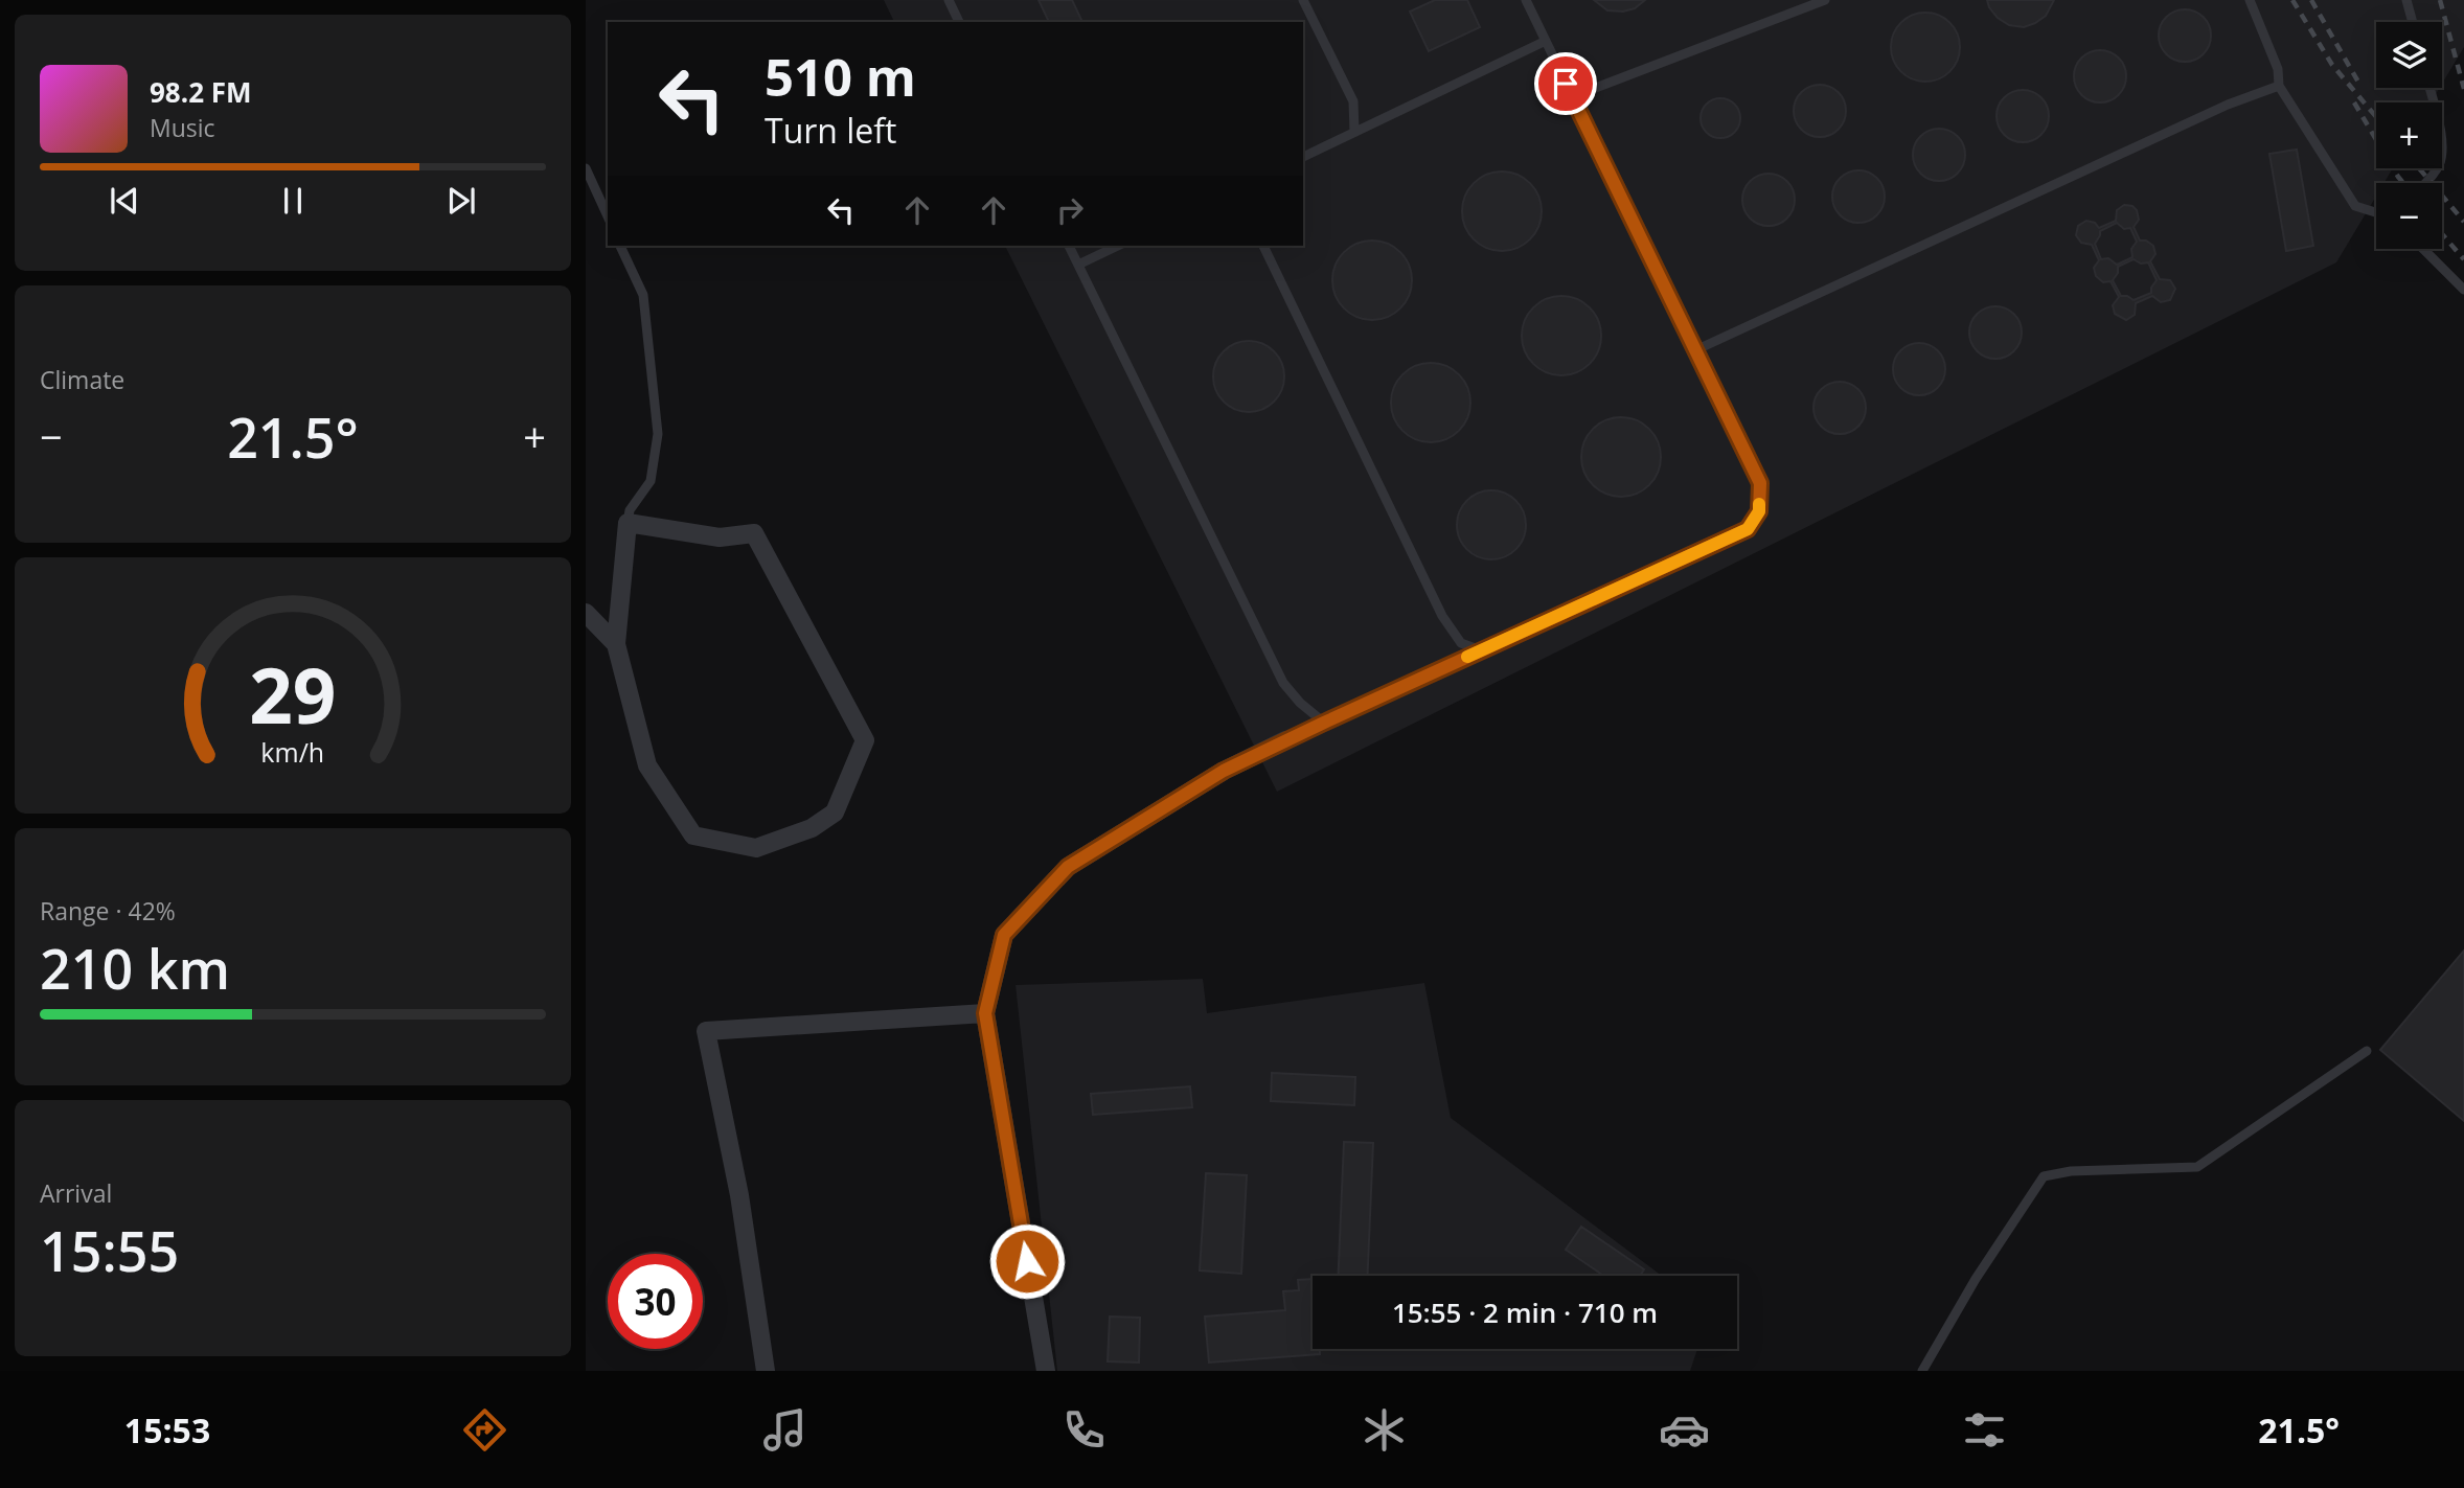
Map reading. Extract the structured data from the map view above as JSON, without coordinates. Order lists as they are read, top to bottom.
{
  "page": {
    "map_buttons": ["+", "−"],
    "turn": ["510 m", "Turn left"],
    "song": ["98.2 FM", "Music"],
    "tile": [
      "Climate",
      ["Range · 42%", "210 km"],
      ["Arrival", "15:55"]
    ],
    "heat": ["−", "21.5°", "+"],
    "limit": "30",
    "trip": "15:55 · 2 min · 710 m",
    "tabs": ["15:53", "21.5°"],
    "gauge": ["29", "km/h"]
  }
}
